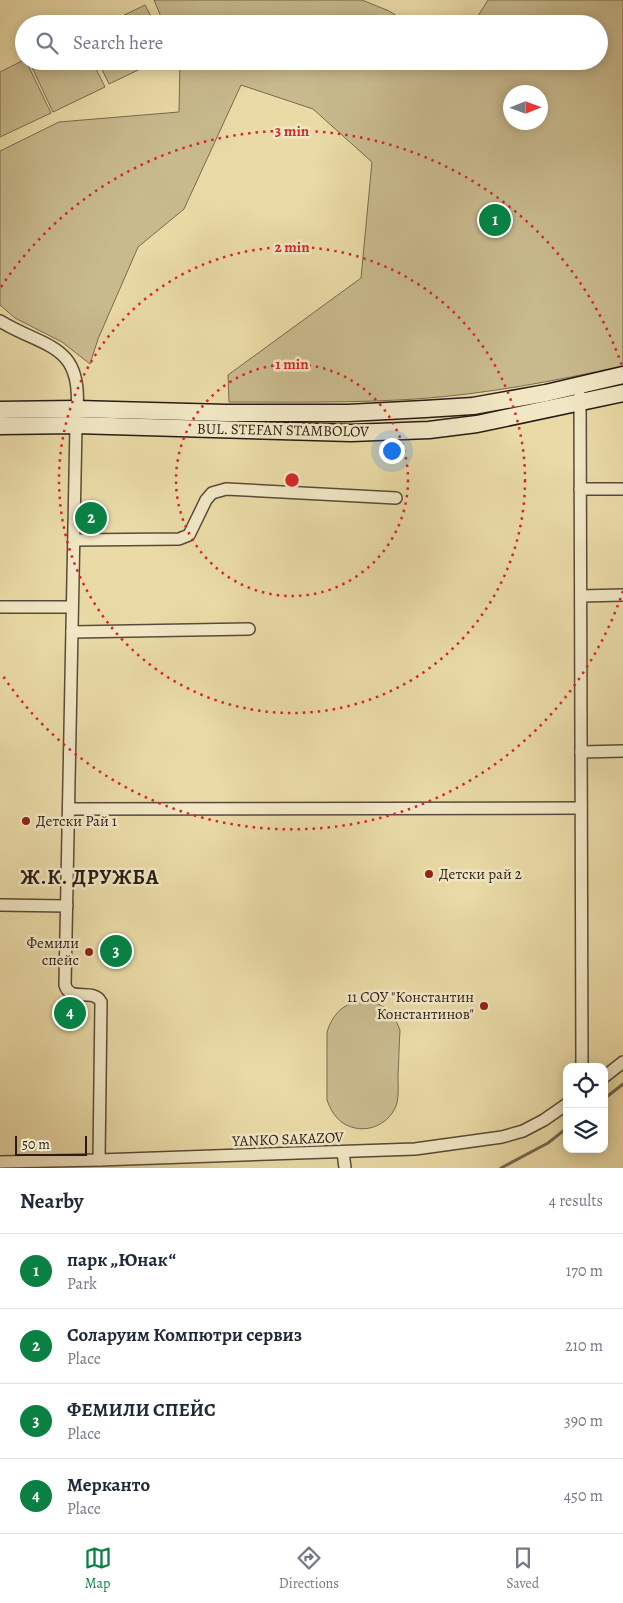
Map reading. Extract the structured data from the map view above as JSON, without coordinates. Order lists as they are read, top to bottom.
{
  "streets": {
    "main road": ["BUL. STEFAN STAMBOLOV"],
    "street": ["YANKO SAKAZOV"]
  },
  "districts": ["Ж.К. ДРУЖБА"],
  "places": [
    "Детски Рай 1",
    "Детски рай 2",
    "Фемили спейс",
    "11 СОУ \"Константин Константинов\""
  ],
  "scale_bar": "50 m",
  "north": "right",
  "page": {
    "search": "Search here",
    "pins": [
      "1",
      "2",
      "3",
      "4"
    ],
    "scale": "50 m",
    "heading": ["Nearby", "4 results"],
    "list": [
      {
        "mark": "1",
        "name": "парк „Юнак“",
        "note": "Park",
        "value": "170 m"
      },
      {
        "mark": "2",
        "name": "Соларуим Компютри сервиз",
        "note": "Place",
        "value": "210 m"
      },
      {
        "mark": "3",
        "name": "ФЕМИЛИ СПЕЙС",
        "note": "Place",
        "value": "390 m"
      },
      {
        "mark": "4",
        "name": "Мерканто",
        "note": "Place",
        "value": "450 m"
      }
    ],
    "nav": ["Map", "Directions", "Saved"]
  },
  "rings": ["3 min", "2 min", "1 min"]
}
